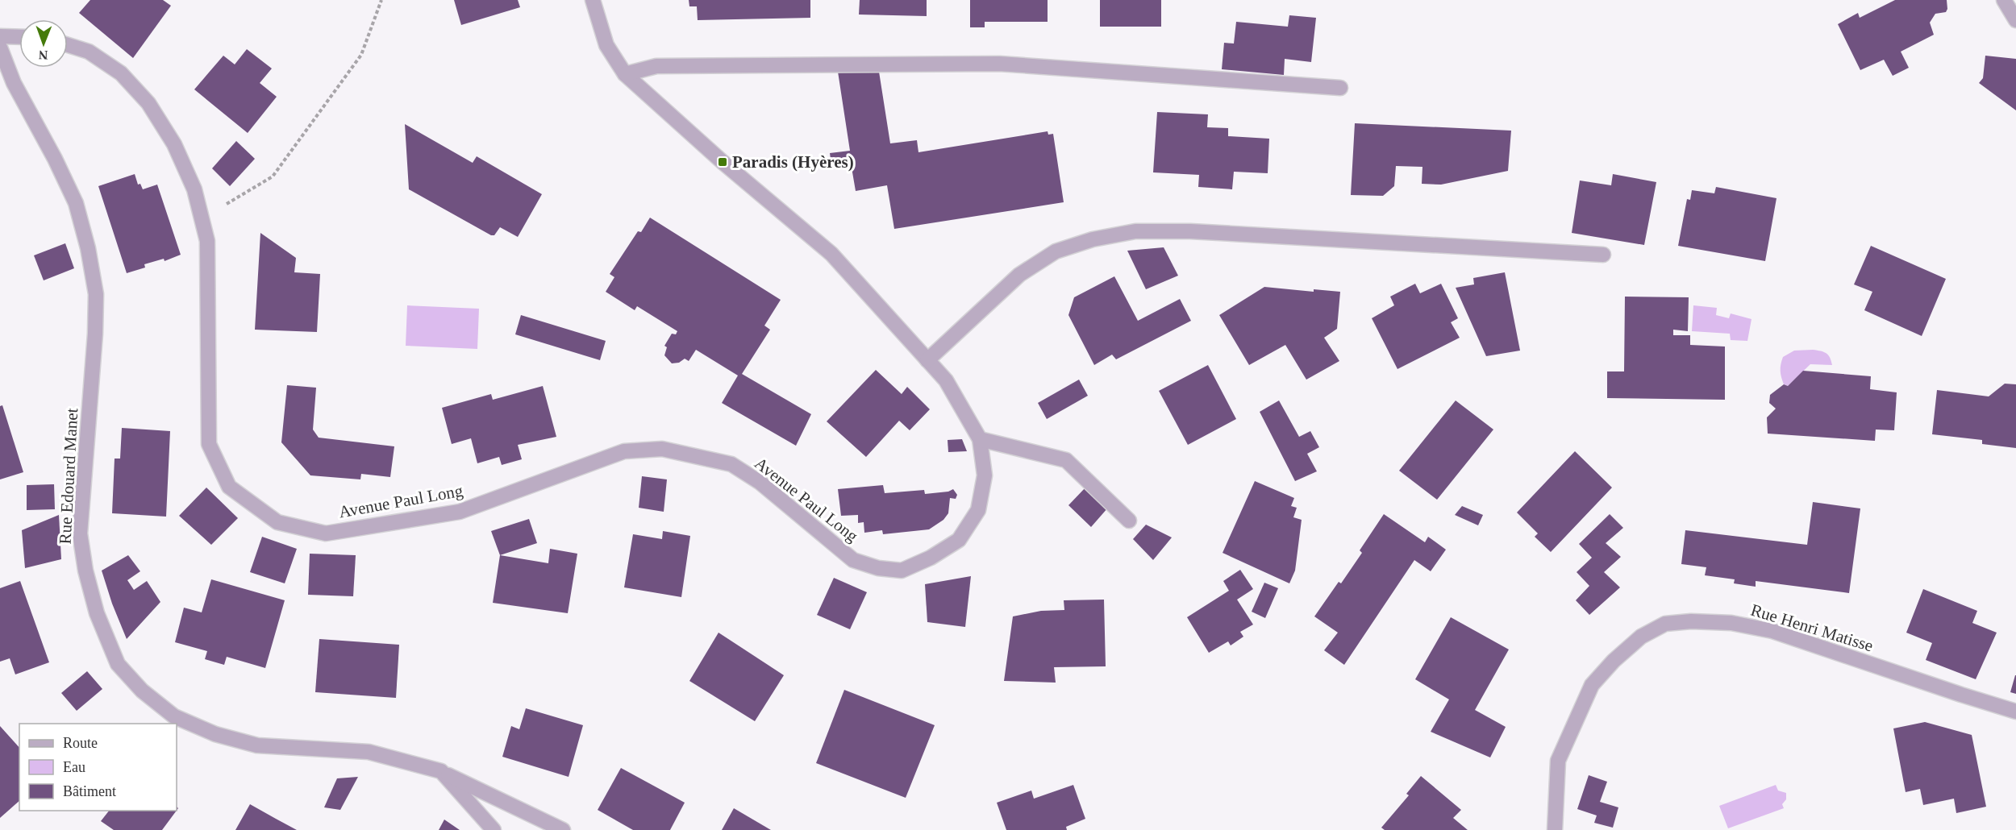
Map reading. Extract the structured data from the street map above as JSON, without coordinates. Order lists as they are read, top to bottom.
{
  "streets": {
    "street": ["Rue Edouard Manet", "Avenue Paul Long", "Rue Henri Matisse"]
  },
  "places": {
    "transit": ["Paradis (Hyères)"]
  },
  "legend": ["Route", "Eau", "Bâtiment"],
  "north": "bottom"
}
